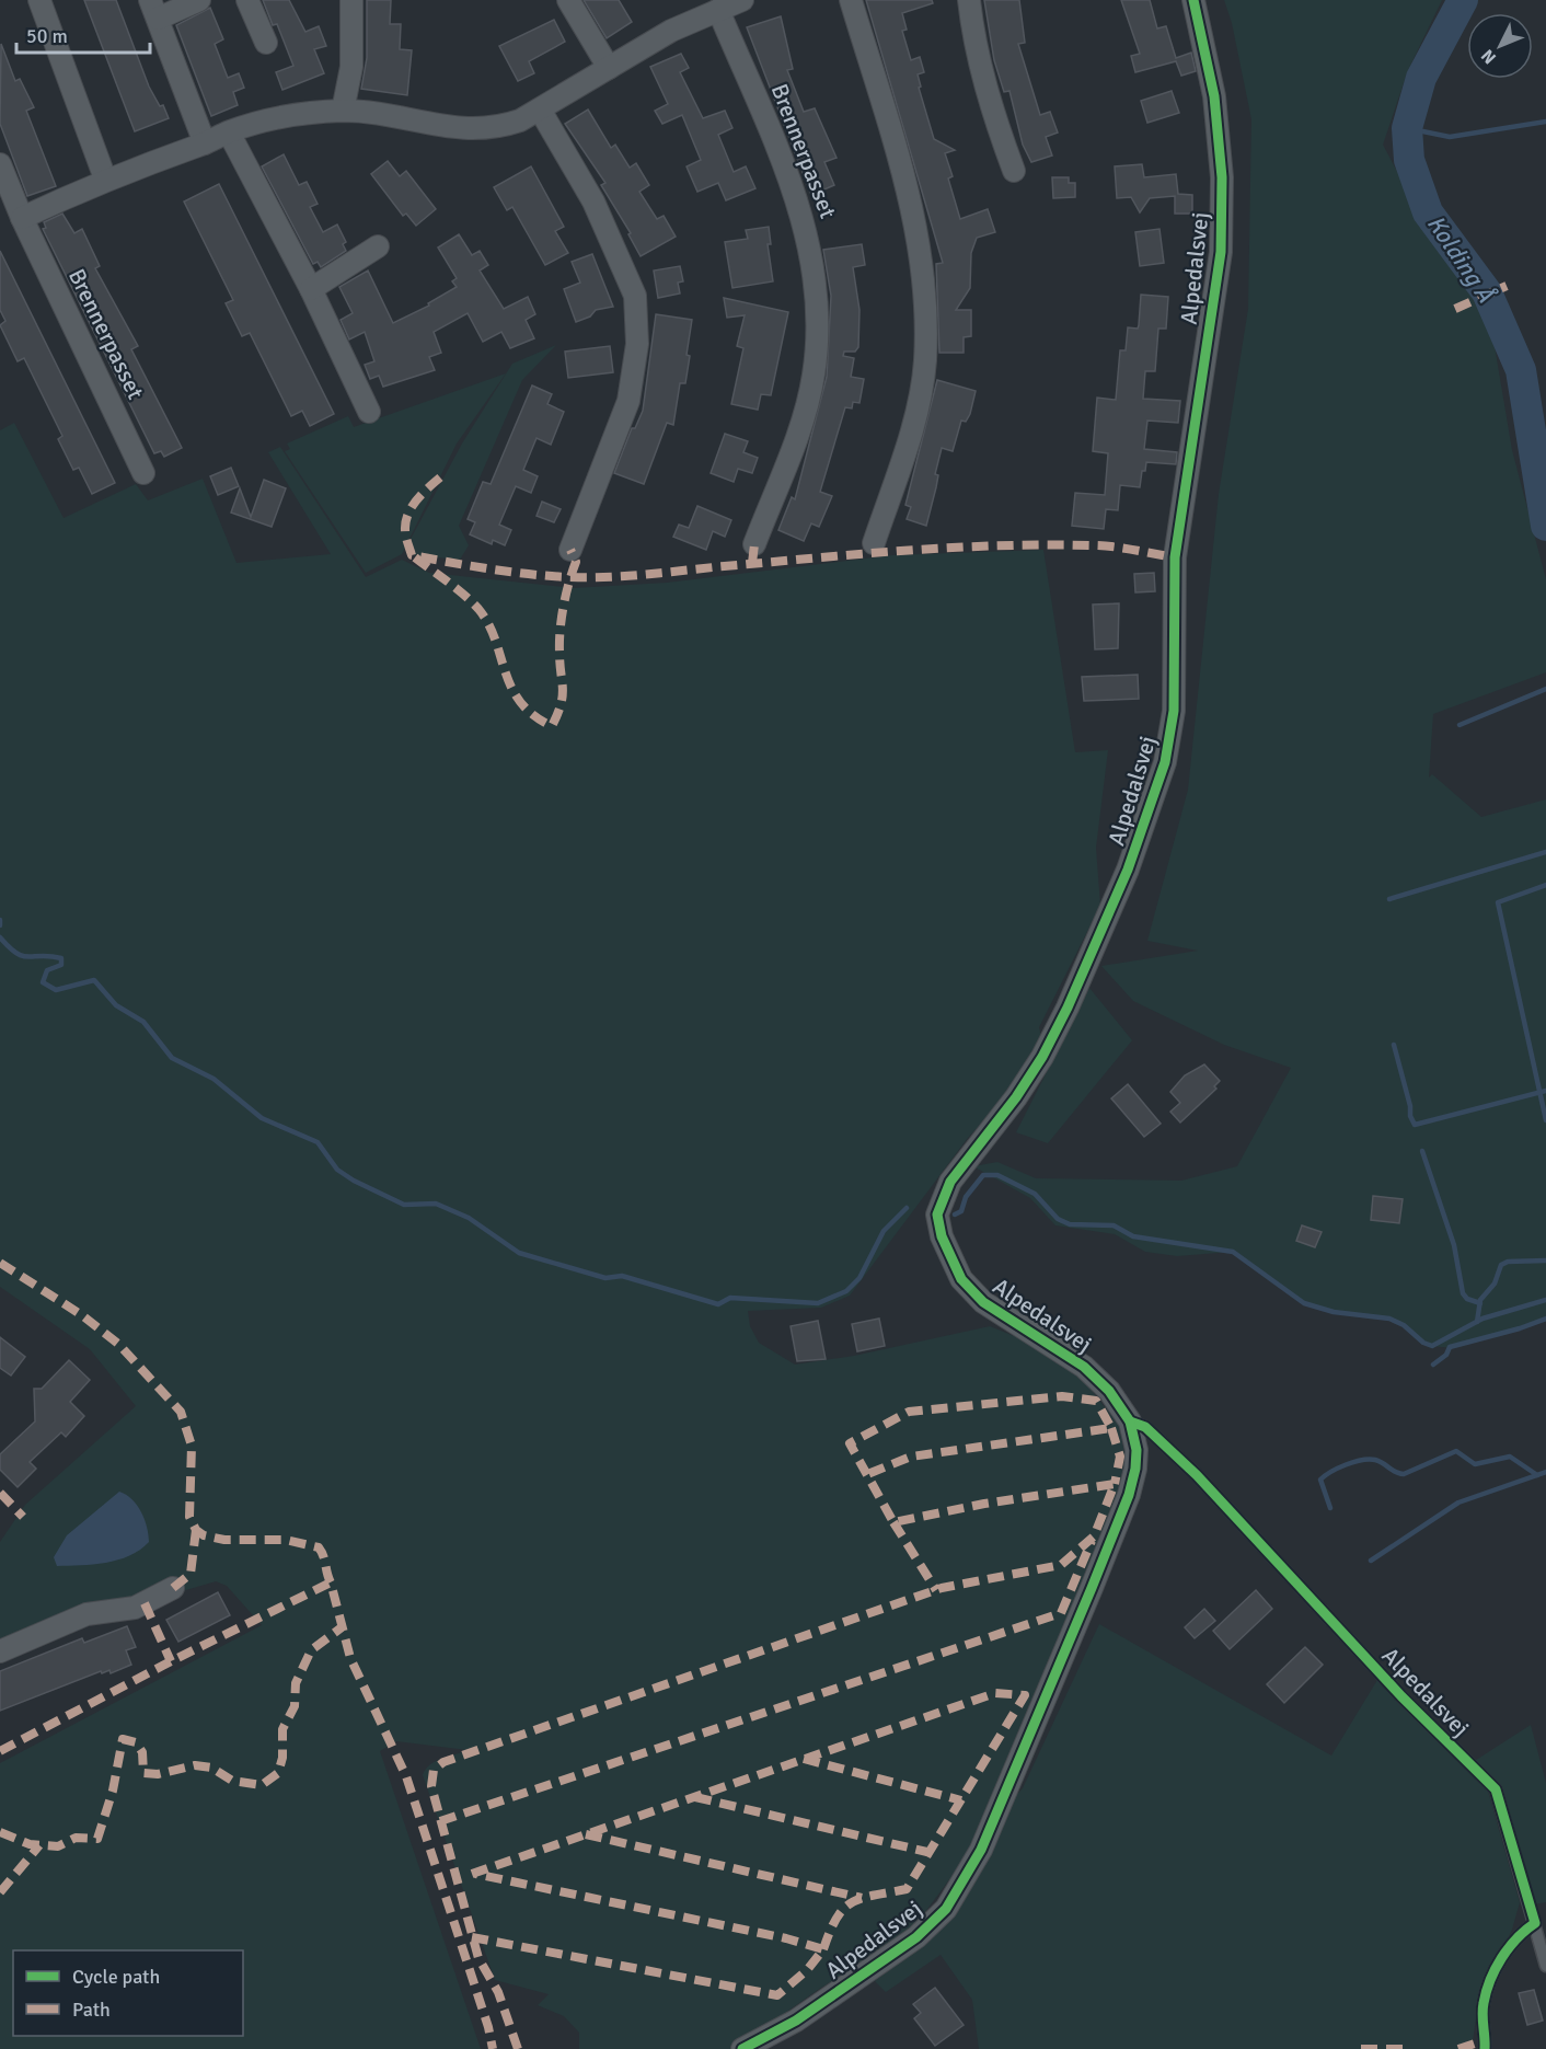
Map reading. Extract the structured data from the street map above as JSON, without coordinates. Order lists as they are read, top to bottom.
{
  "streets": {
    "street": ["Brennerpasset", "Alpedalsvej"]
  },
  "water": ["Kolding Å"],
  "legend": ["Cycle path", "Path"],
  "scale_bar": "50 m",
  "north": "bottom left"
}
